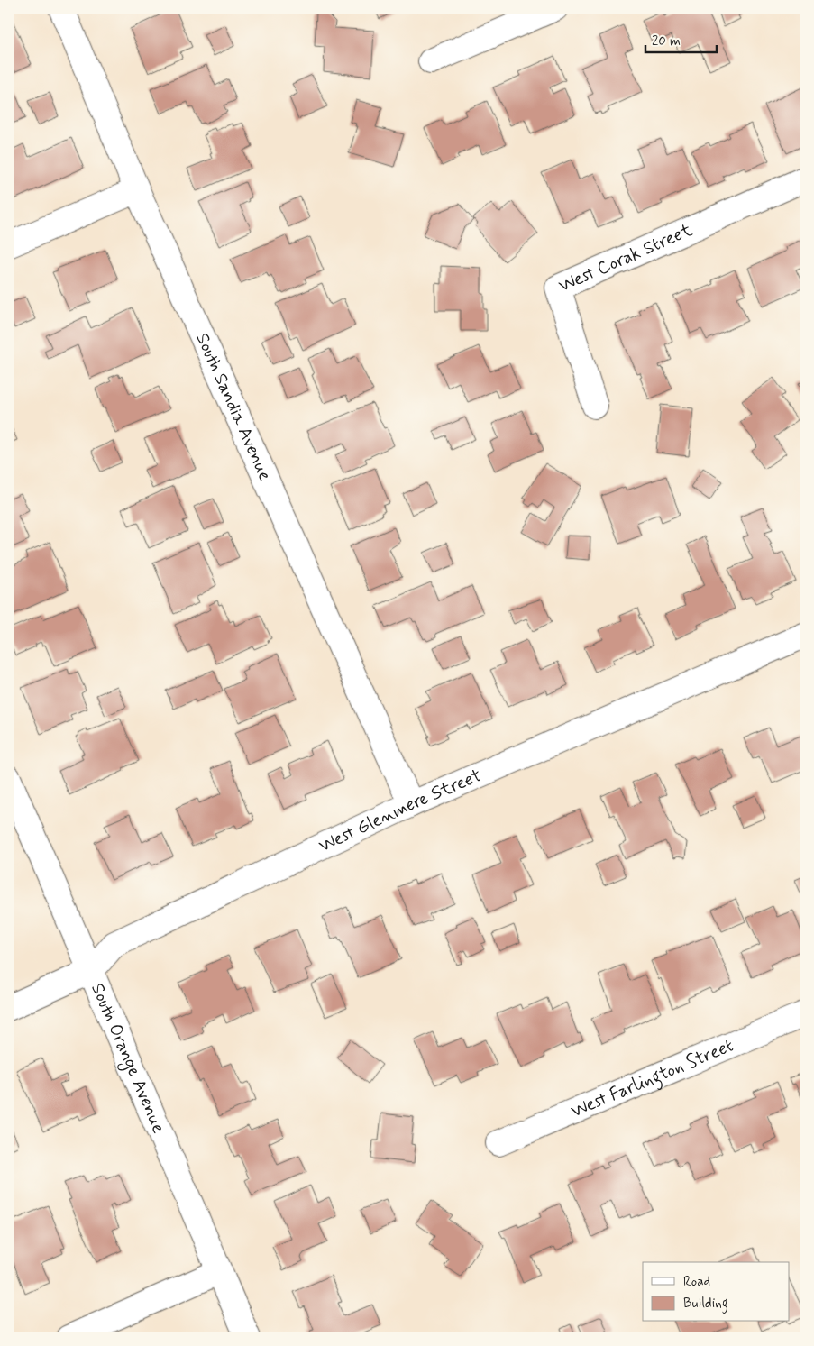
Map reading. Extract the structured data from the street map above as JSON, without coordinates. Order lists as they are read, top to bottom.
{
  "streets": {
    "street": [
      "West Corak Street",
      "South Sandia Avenue",
      "West Glenmere Street",
      "South Orange Avenue",
      "West Farlington Street"
    ]
  },
  "crossings": [
    ["South Sandia Avenue", "West Glenmere Street"],
    ["West Glenmere Street", "South Orange Avenue"]
  ],
  "legend": ["Road", "Building"],
  "scale_bar": "20 m"
}
